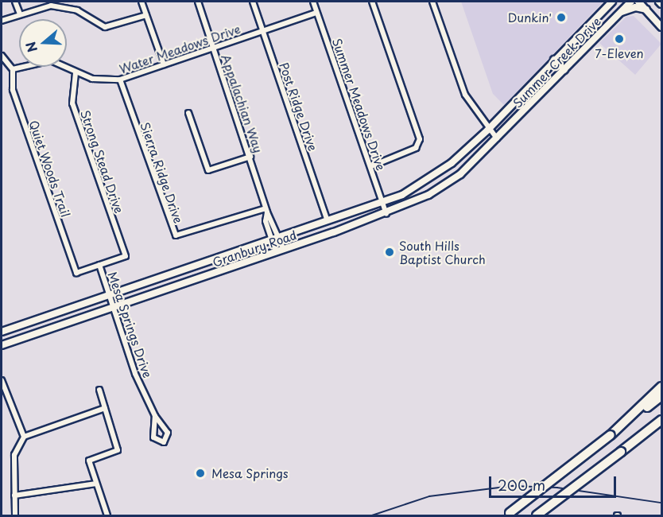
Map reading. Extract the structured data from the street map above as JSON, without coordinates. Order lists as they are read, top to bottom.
{
  "streets": {
    "main road": ["Summer Creek Drive", "Granbury Road"],
    "street": [
      "Water Meadows Drive",
      "Appalachian Way",
      "Summer Meadows Drive",
      "Post Ridge Drive",
      "Strong Stead Drive",
      "Quiet Woods Trail",
      "Sierra Ridge Drive",
      "Mesa Springs Drive"
    ]
  },
  "crossings": [
    ["Water Meadows Drive", "Appalachian Way"],
    ["Water Meadows Drive", "Summer Meadows Drive"],
    ["Water Meadows Drive", "Post Ridge Drive"],
    ["Water Meadows Drive", "Strong Stead Drive"],
    ["Water Meadows Drive", "Quiet Woods Trail"],
    ["Water Meadows Drive", "Sierra Ridge Drive"],
    ["Summer Creek Drive", "Granbury Road"],
    ["Appalachian Way", "Sierra Ridge Drive"],
    ["Appalachian Way", "Granbury Road"],
    ["Summer Meadows Drive", "Granbury Road"],
    ["Post Ridge Drive", "Granbury Road"],
    ["Strong Stead Drive", "Quiet Woods Trail"],
    ["Strong Stead Drive", "Mesa Springs Drive"],
    ["Quiet Woods Trail", "Mesa Springs Drive"],
    ["Granbury Road", "Mesa Springs Drive"]
  ],
  "places": [
    "Dunkin'",
    "7-Eleven",
    "South Hills Baptist Church",
    "Mesa Springs"
  ],
  "scale_bar": "200 m",
  "north": "left"
}
